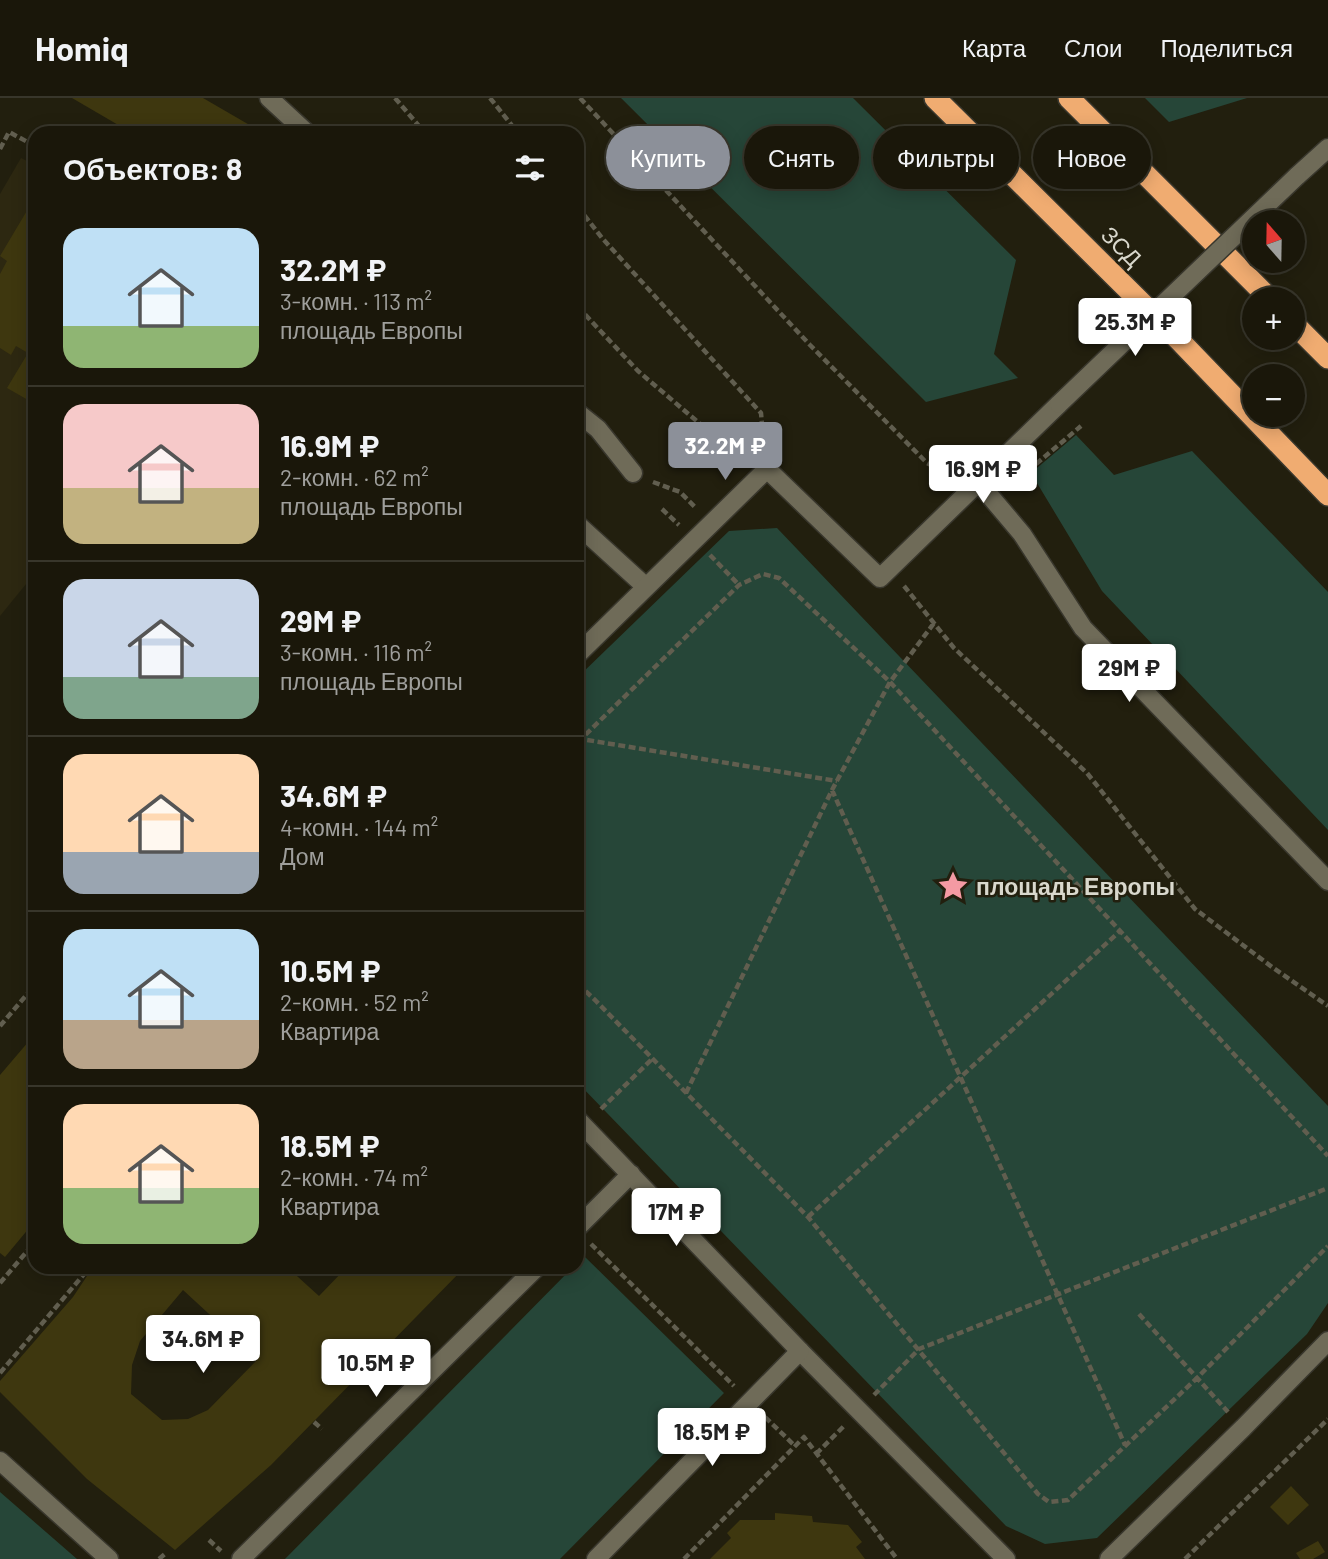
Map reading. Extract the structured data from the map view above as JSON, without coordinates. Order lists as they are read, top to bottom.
{
  "streets": {
    "highway": ["ЗСД"]
  },
  "places": {
    "place": ["площадь Европы"]
  },
  "north": "top",
  "page": {
    "header": "Homiq",
    "nav": ["Карта", "Слои", "Поделиться"],
    "chip": [
      "Купить",
      "Снять",
      "Фильтры",
      "Новое"
    ],
    "heading": "Объектов: 8",
    "map_buttons": ["+", "−"],
    "list": [
      {
        "name": "32.2M ₽",
        "note": "3-комн. · 113 m² · площадь Европы"
      },
      {
        "name": "16.9M ₽",
        "note": "2-комн. · 62 m² · площадь Европы"
      },
      {
        "name": "29M ₽",
        "note": "3-комн. · 116 m² · площадь Европы"
      },
      {
        "name": "34.6M ₽",
        "note": "4-комн. · 144 m² · Дом"
      },
      {
        "name": "10.5M ₽",
        "note": "2-комн. · 52 m² · Квартира"
      },
      {
        "name": "18.5M ₽",
        "note": "2-комн. · 74 m² · Квартира"
      }
    ],
    "price": [
      "25.3M ₽",
      "32.2M ₽",
      "16.9M ₽",
      "29M ₽",
      "17M ₽",
      "34.6M ₽",
      "10.5M ₽",
      "18.5M ₽"
    ]
  }
}
